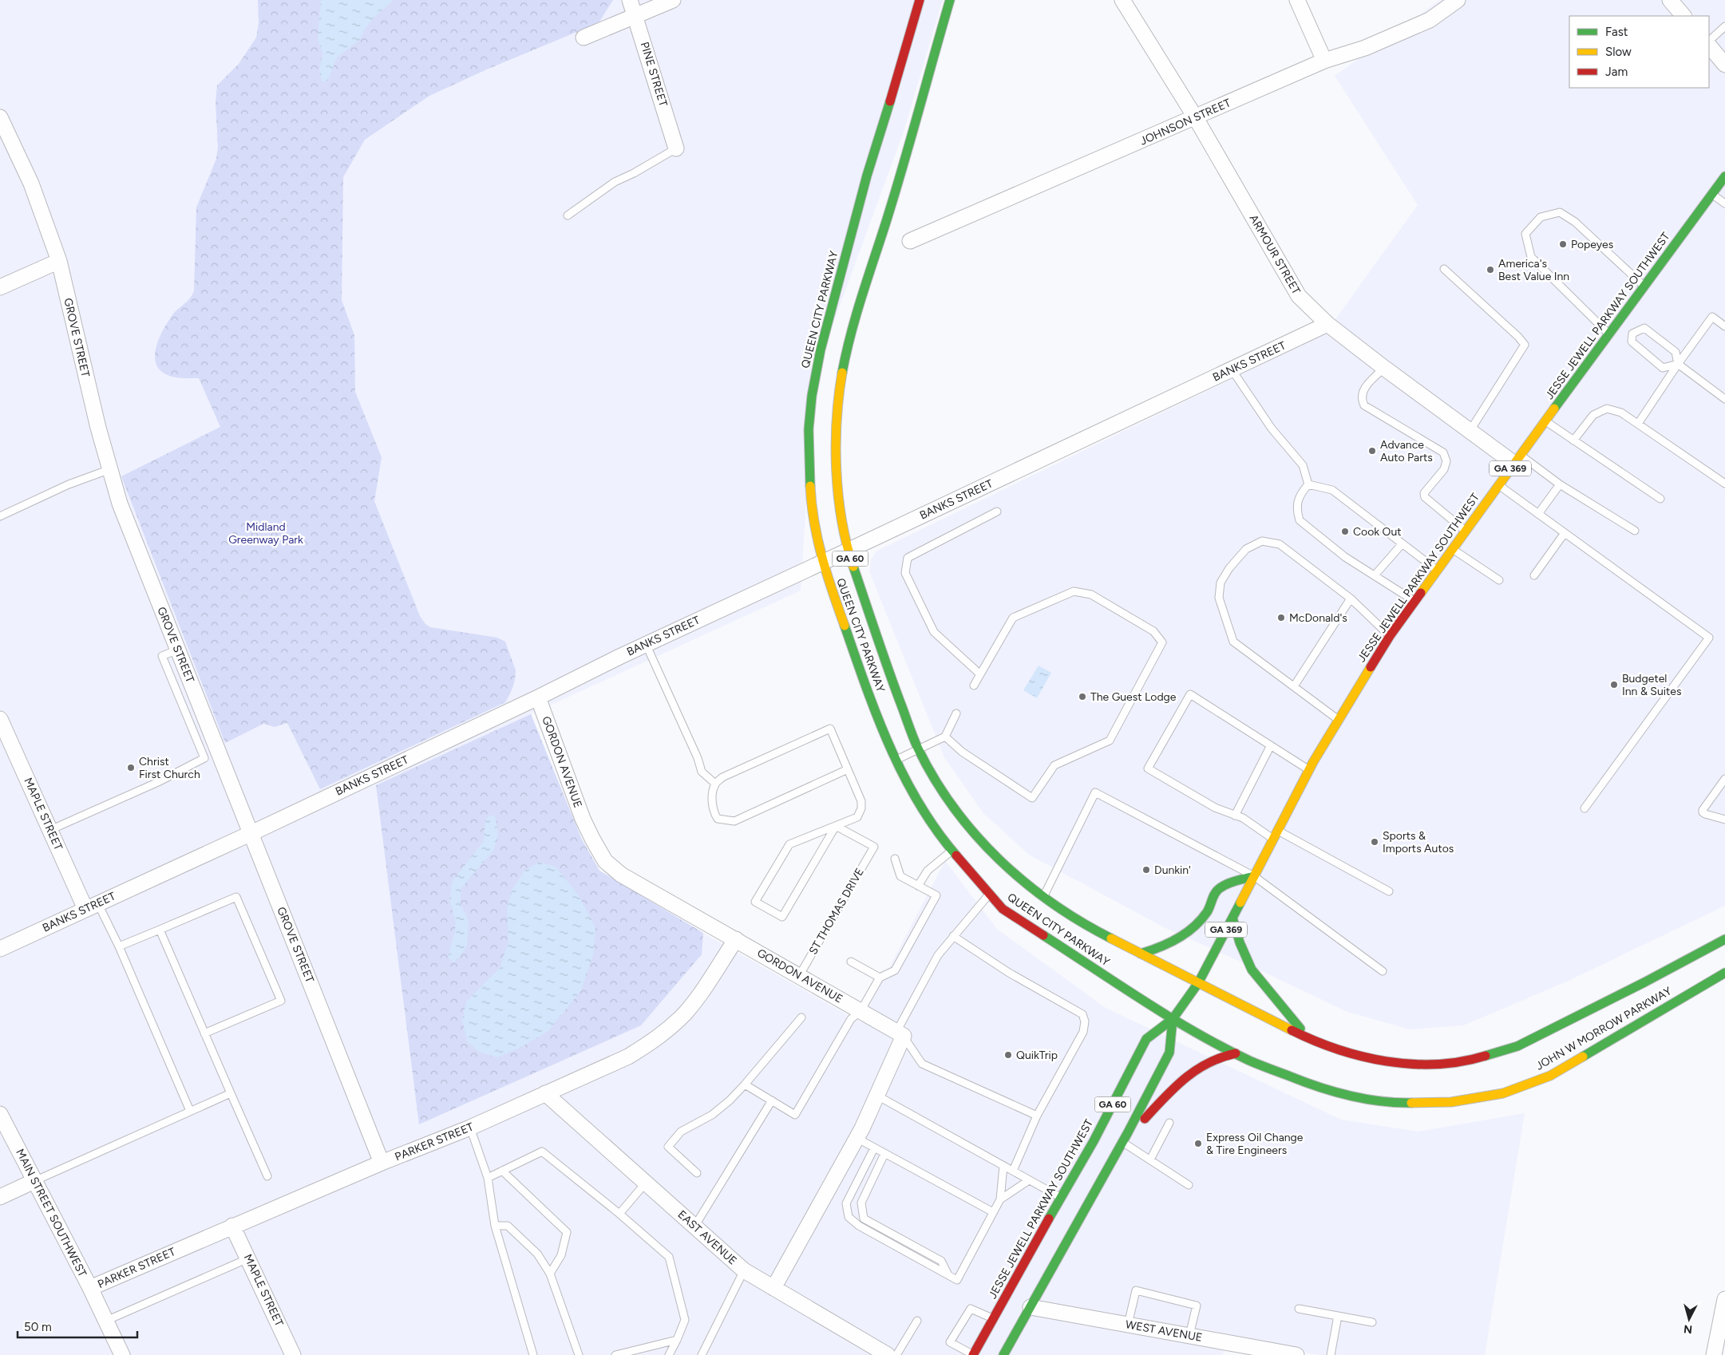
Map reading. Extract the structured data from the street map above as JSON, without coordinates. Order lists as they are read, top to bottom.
{
  "streets": {
    "main road": [
      "QUEEN CITY PARKWAY",
      "JESSE JEWELL PARKWAY SOUTHWEST",
      "GA 369",
      "GA 60",
      "JOHN W MORROW PARKWAY"
    ],
    "street": [
      "PINE STREET",
      "JOHNSON STREET",
      "ARMOUR STREET",
      "GROVE STREET",
      "BANKS STREET",
      "GORDON AVENUE",
      "MAPLE STREET",
      "PARKER STREET",
      "MAIN STREET SOUTHWEST",
      "EAST AVENUE",
      "WEST AVENUE"
    ],
    "lane": ["ST THOMAS DRIVE"]
  },
  "crossings": [
    ["JOHNSON STREET", "ARMOUR STREET"],
    ["ARMOUR STREET", "JESSE JEWELL PARKWAY SOUTHWEST"],
    ["ARMOUR STREET", "BANKS STREET"],
    ["QUEEN CITY PARKWAY", "JESSE JEWELL PARKWAY SOUTHWEST"],
    ["QUEEN CITY PARKWAY", "BANKS STREET"],
    ["QUEEN CITY PARKWAY", "JOHN W MORROW PARKWAY"],
    ["JESSE JEWELL PARKWAY SOUTHWEST", "JOHN W MORROW PARKWAY"],
    ["JESSE JEWELL PARKWAY SOUTHWEST", "WEST AVENUE"],
    ["GROVE STREET", "BANKS STREET"],
    ["GROVE STREET", "PARKER STREET"],
    ["BANKS STREET", "GORDON AVENUE"],
    ["BANKS STREET", "MAPLE STREET"],
    ["GORDON AVENUE", "ST THOMAS DRIVE"],
    ["GORDON AVENUE", "PARKER STREET"],
    ["MAPLE STREET", "PARKER STREET"],
    ["PARKER STREET", "MAIN STREET SOUTHWEST"],
    ["PARKER STREET", "EAST AVENUE"]
  ],
  "parks": ["Midland Greenway Park"],
  "places": [
    "Popeyes",
    "America's Best Value Inn",
    "Advance Auto Parts",
    "Cook Out",
    "McDonald's",
    "Budgetel Inn & Suites",
    "The Guest Lodge",
    "Christ First Church",
    "Sports & Imports Autos",
    "Dunkin'",
    "QuikTrip",
    "Express Oil Change & Tire Engineers"
  ],
  "legend": ["Fast", "Slow", "Jam"],
  "scale_bar": "50 m",
  "north": "bottom"
}
